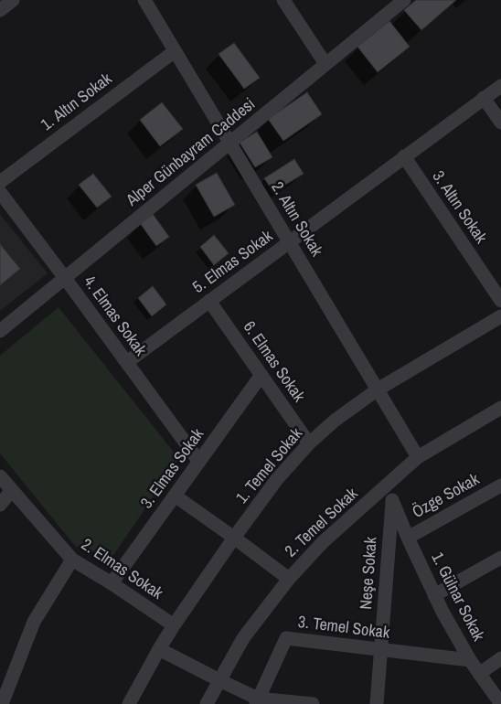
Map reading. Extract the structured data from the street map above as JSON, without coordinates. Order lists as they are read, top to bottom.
{
  "streets": {
    "street": [
      "1. Altın Sokak",
      "Alper Günbayram Caddesi",
      "3. Altın Sokak",
      "2. Altın Sokak",
      "5. Elmas Sokak",
      "4. Elmas Sokak",
      "6. Elmas Sokak",
      "1. Temel Sokak",
      "3. Elmas Sokak",
      "Özge Sokak",
      "2. Temel Sokak",
      "2. Elmas Sokak",
      "Neşe Sokak",
      "1. Gülnar Sokak",
      "3. Temel Sokak"
    ]
  },
  "crossings": [
    ["1. Altın Sokak", "2. Altın Sokak"],
    ["Alper Günbayram Caddesi", "2. Altın Sokak"],
    ["Alper Günbayram Caddesi", "4. Elmas Sokak"],
    ["3. Altın Sokak", "5. Elmas Sokak"],
    ["2. Altın Sokak", "5. Elmas Sokak"],
    ["2. Altın Sokak", "1. Temel Sokak"],
    ["2. Altın Sokak", "2. Temel Sokak"],
    ["5. Elmas Sokak", "4. Elmas Sokak"],
    ["5. Elmas Sokak", "6. Elmas Sokak"],
    ["4. Elmas Sokak", "3. Elmas Sokak"],
    ["6. Elmas Sokak", "1. Temel Sokak"],
    ["6. Elmas Sokak", "3. Elmas Sokak"],
    ["1. Temel Sokak", "2. Elmas Sokak"],
    ["3. Elmas Sokak", "2. Elmas Sokak"],
    ["Özge Sokak", "1. Gülnar Sokak"],
    ["2. Temel Sokak", "Neşe Sokak"],
    ["Neşe Sokak", "1. Gülnar Sokak"],
    ["Neşe Sokak", "3. Temel Sokak"],
    ["1. Gülnar Sokak", "3. Temel Sokak"]
  ]
}
